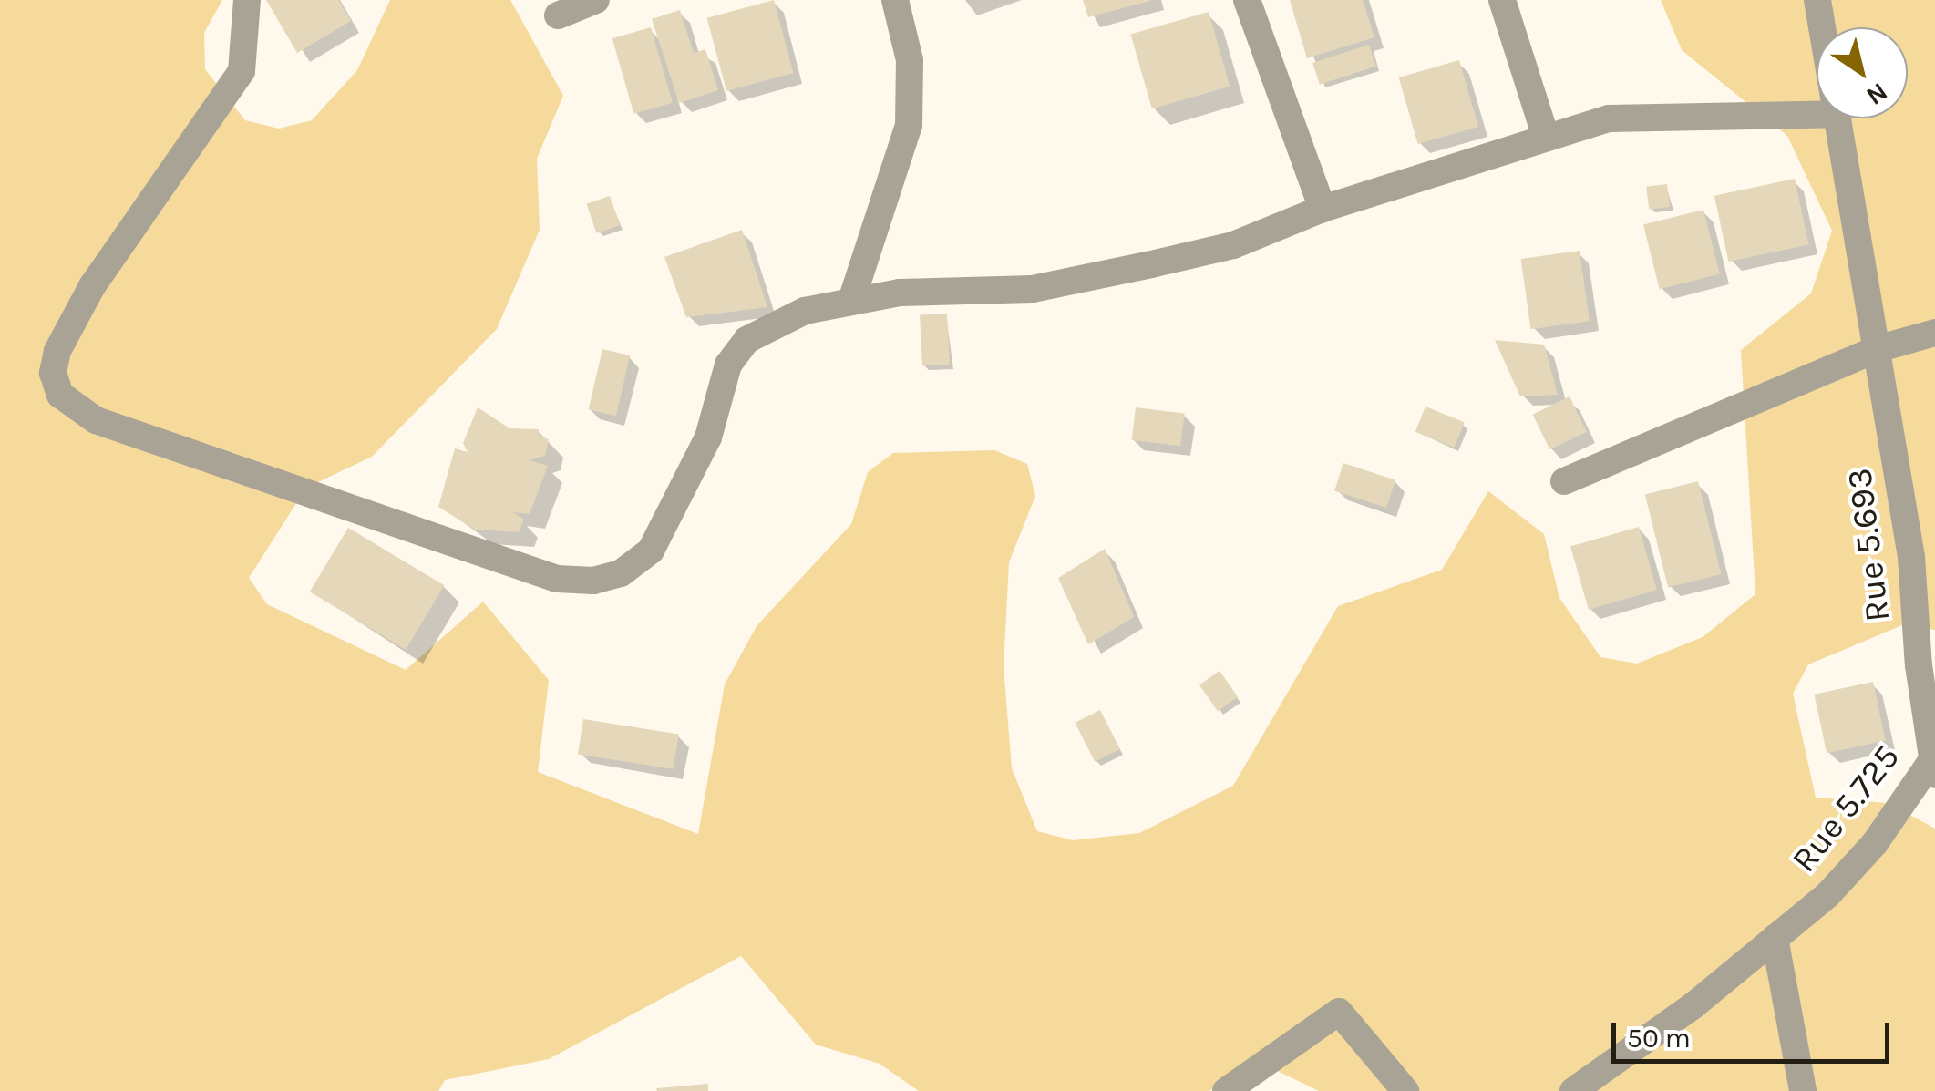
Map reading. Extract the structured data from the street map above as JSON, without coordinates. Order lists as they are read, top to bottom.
{
  "streets": {
    "street": ["Rue 5.693", "Rue 5.725"]
  },
  "crossings": [
    ["Rue 5.693", "Rue 5.725"]
  ],
  "scale_bar": "50 m",
  "north": "bottom right"
}
